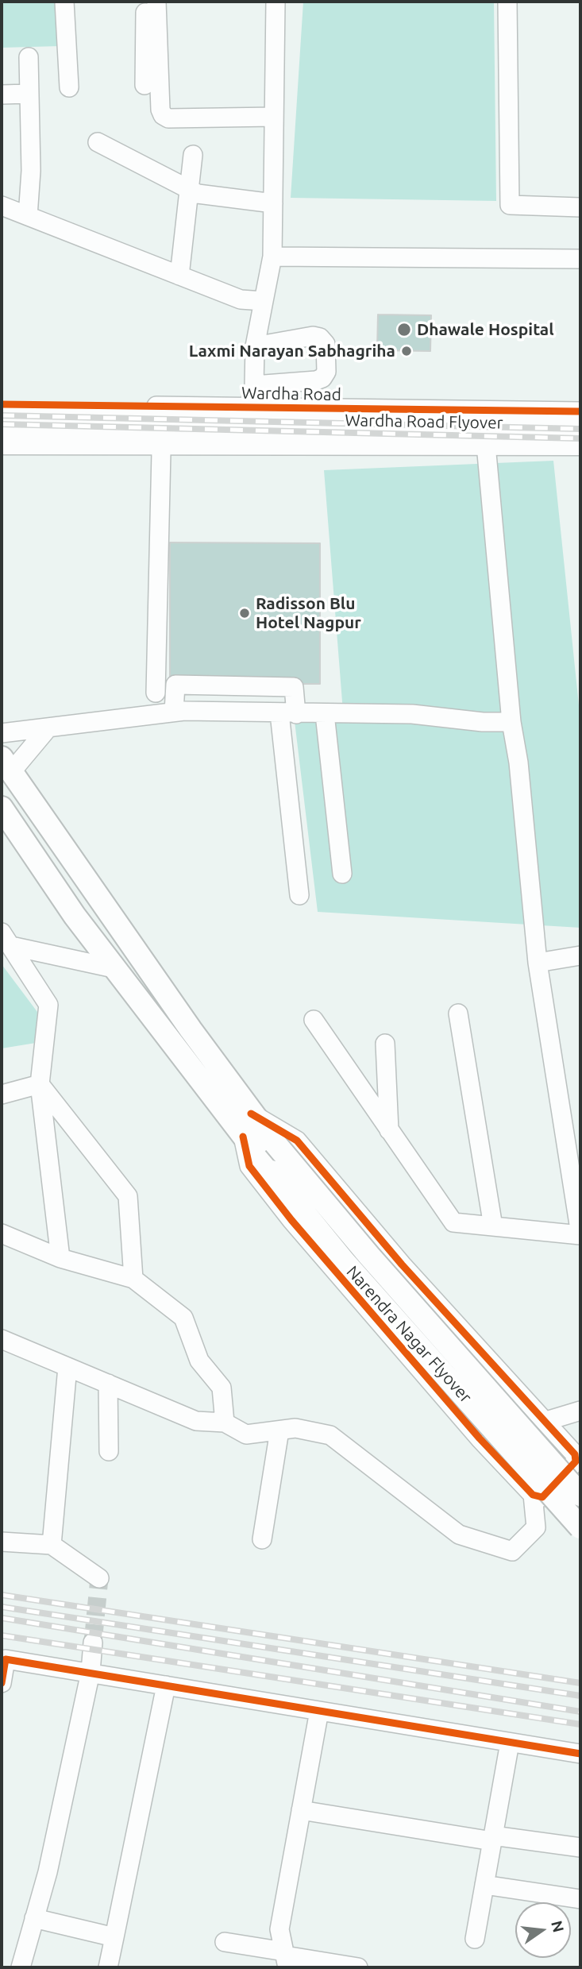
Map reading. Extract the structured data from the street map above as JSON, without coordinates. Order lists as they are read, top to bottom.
{
  "streets": {
    "highway": ["Wardha Road Flyover"],
    "main road": ["Narendra Nagar Flyover"],
    "street": ["Wardha Road"]
  },
  "places": ["Dhawale Hospital", "Laxmi Narayan Sabhagriha", "Radisson Blu Hotel Nagpur"],
  "north": "right"
}
